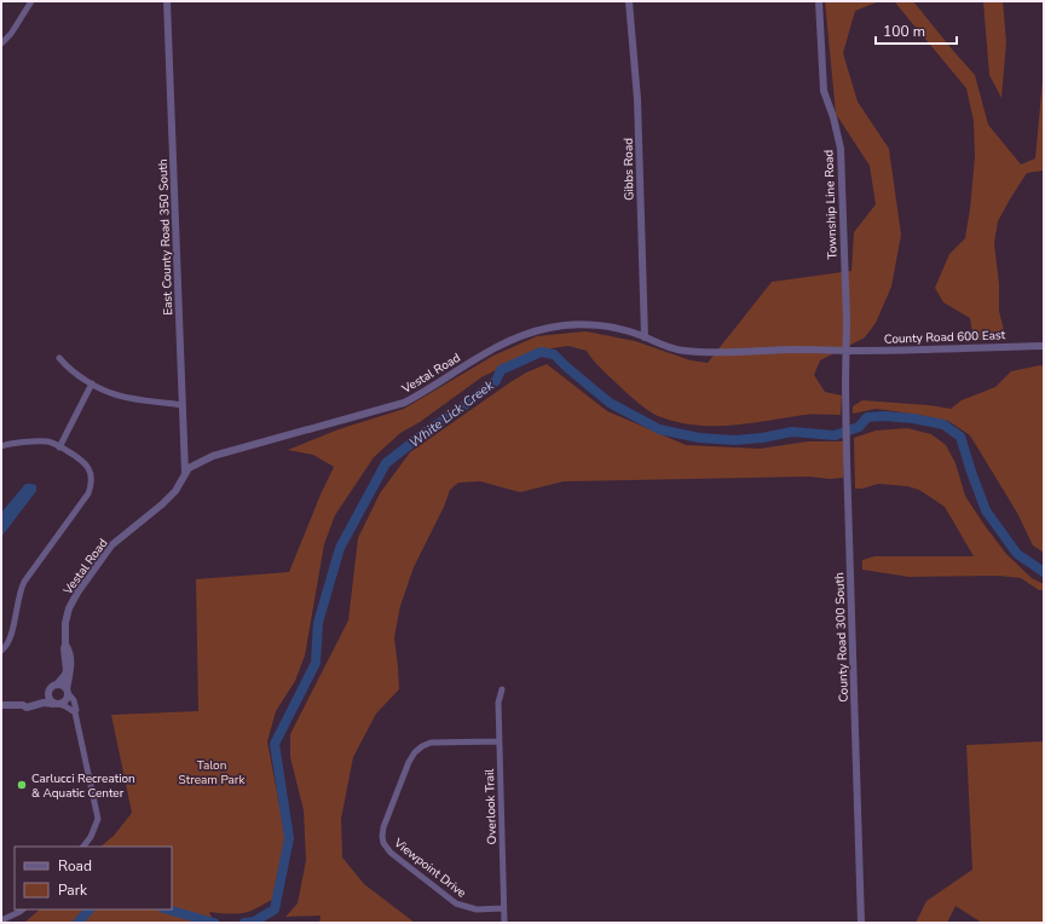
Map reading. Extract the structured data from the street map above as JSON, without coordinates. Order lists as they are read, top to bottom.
{
  "streets": {
    "street": [
      "Gibbs Road",
      "Township Line Road",
      "East County Road 350 South",
      "County Road 600 East",
      "Vestal Road",
      "County Road 300 South",
      "Overlook Trail",
      "Viewpoint Drive"
    ]
  },
  "crossings": [
    ["Gibbs Road", "Vestal Road"],
    ["Township Line Road", "County Road 600 East"],
    ["Township Line Road", "Vestal Road"],
    ["Township Line Road", "County Road 300 South"],
    ["East County Road 350 South", "Vestal Road"],
    ["County Road 600 East", "Vestal Road"],
    ["County Road 600 East", "County Road 300 South"],
    ["Vestal Road", "County Road 300 South"],
    ["Overlook Trail", "Viewpoint Drive"]
  ],
  "water": ["White Lick Creek"],
  "parks": ["Talon Stream Park"],
  "places": ["Carlucci Recreation & Aquatic Center"],
  "legend": ["Road", "Park"],
  "scale_bar": "100 m"
}
